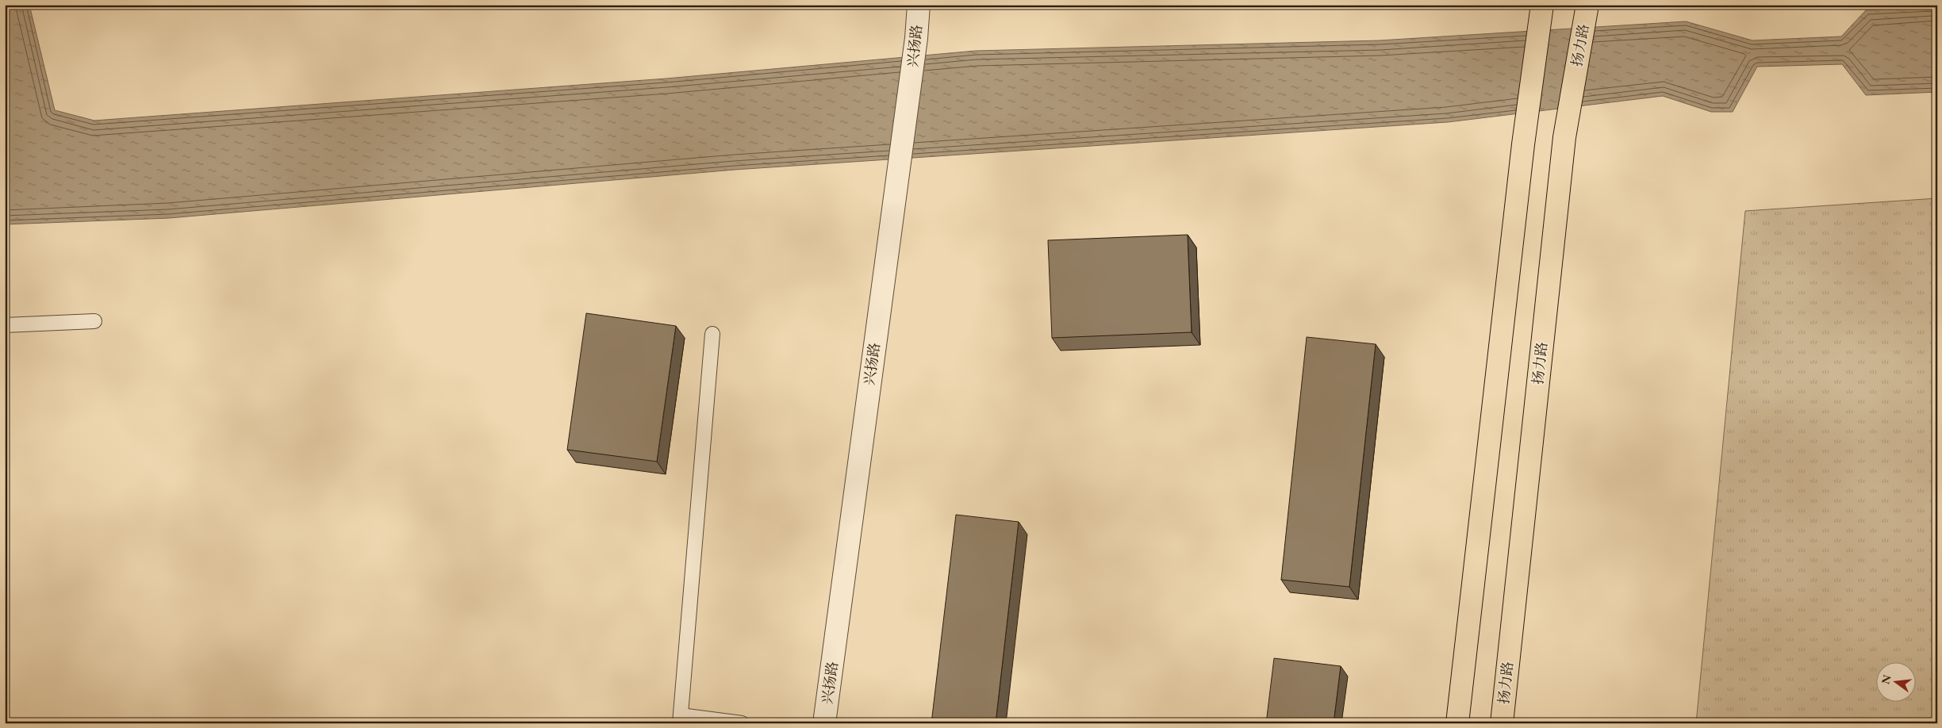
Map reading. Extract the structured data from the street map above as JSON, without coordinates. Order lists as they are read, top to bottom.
{
  "streets": {
    "highway": ["扬力路"],
    "street": ["兴扬路"]
  },
  "north": "left"
}
